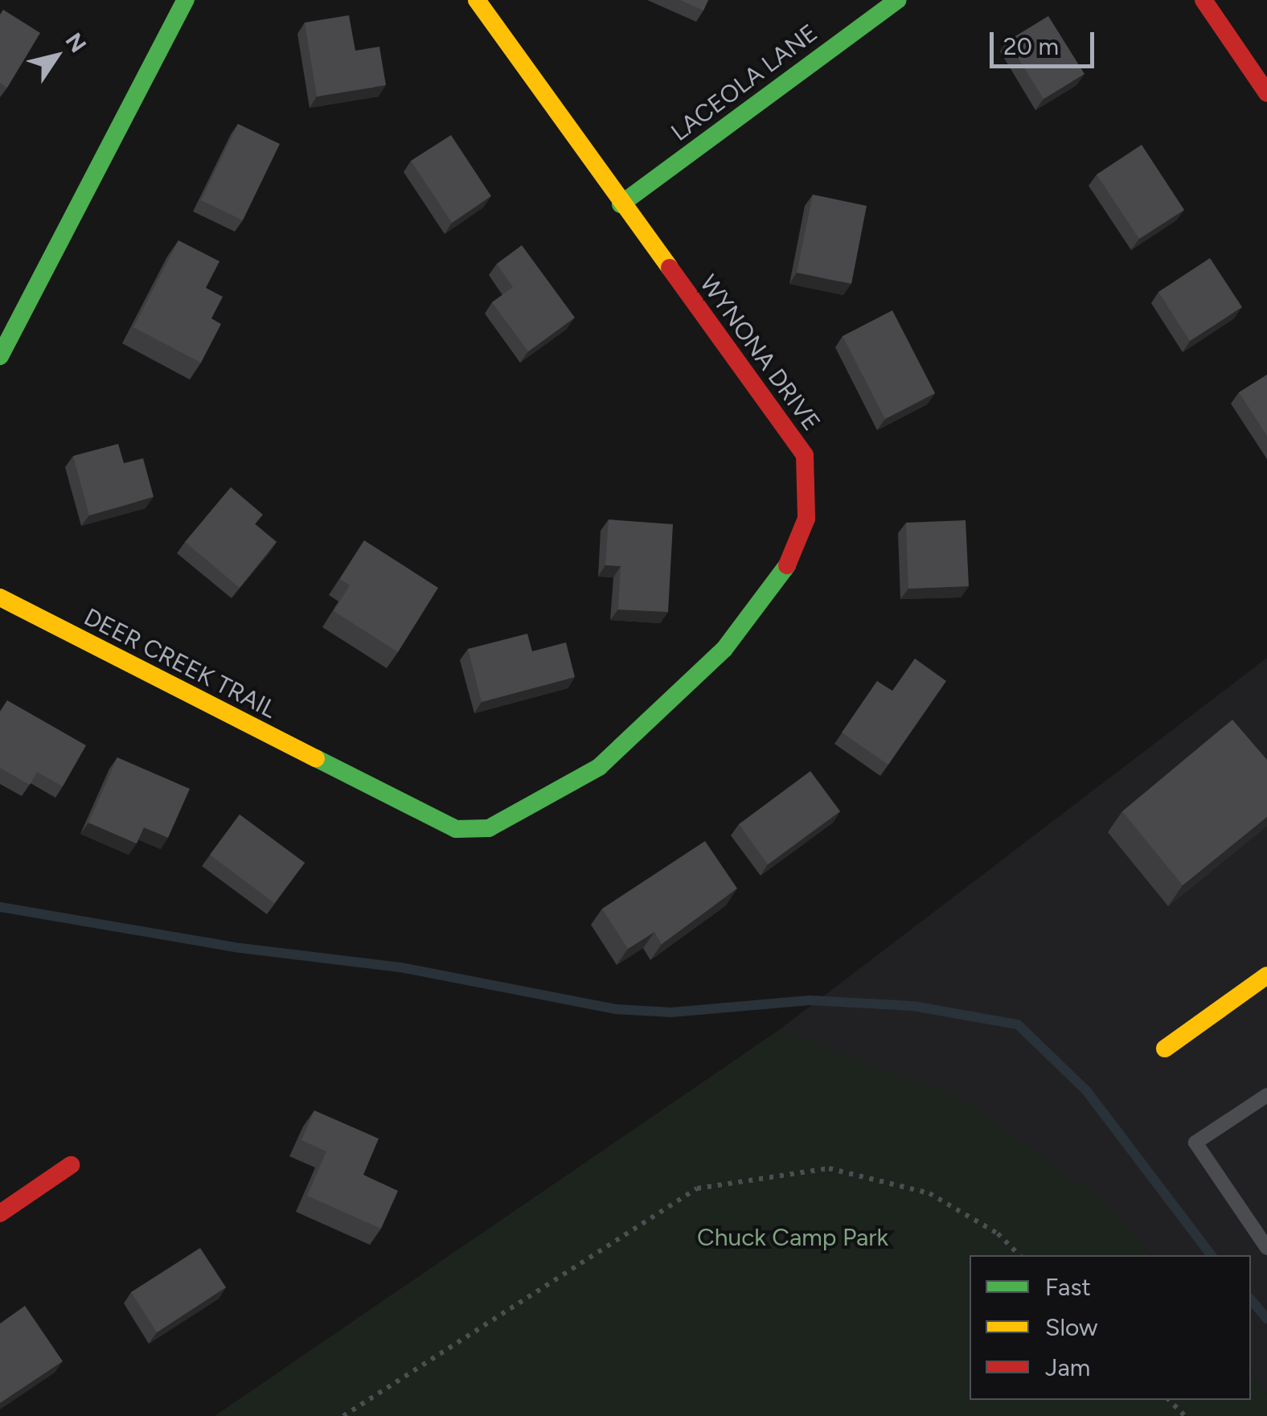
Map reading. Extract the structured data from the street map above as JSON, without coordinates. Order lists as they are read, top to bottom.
{
  "streets": {
    "street": ["LACEOLA LANE", "WYNONA DRIVE", "DEER CREEK TRAIL"]
  },
  "crossings": [
    ["LACEOLA LANE", "WYNONA DRIVE"],
    ["WYNONA DRIVE", "DEER CREEK TRAIL"]
  ],
  "parks": ["Chuck Camp Park"],
  "legend": ["Fast", "Slow", "Jam"],
  "scale_bar": "20 m",
  "north": "top right"
}
